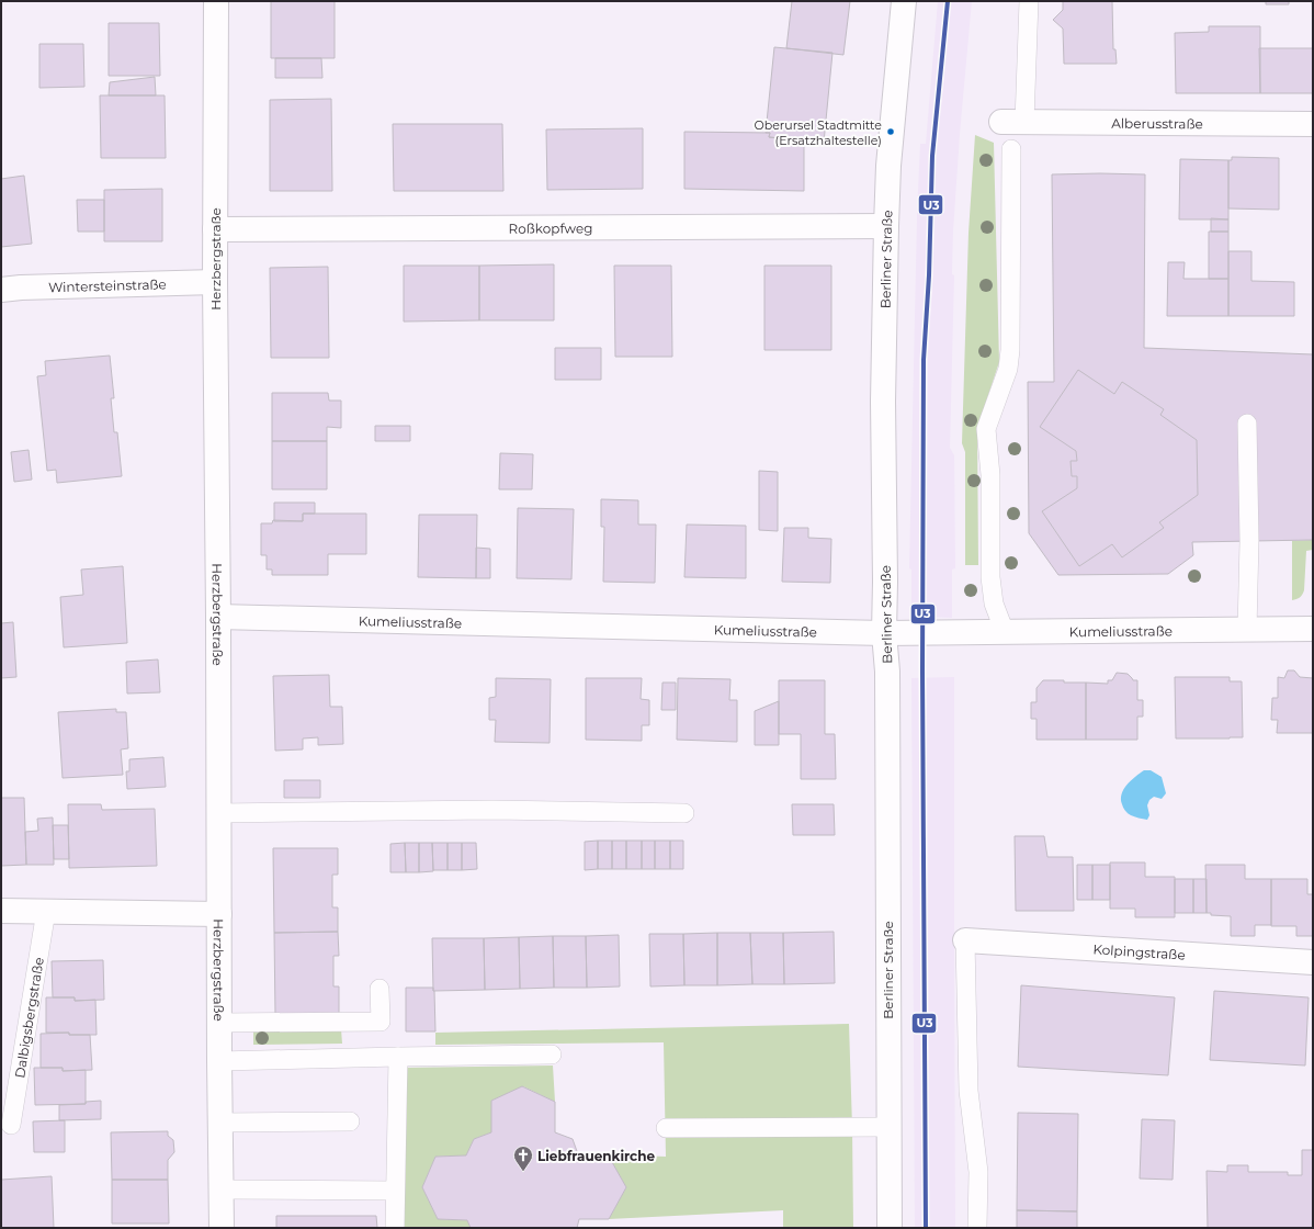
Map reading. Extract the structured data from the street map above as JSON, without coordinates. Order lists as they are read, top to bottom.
{
  "streets": {
    "street": [
      "Alberusstraße",
      "Roßkopfweg",
      "Herzbergstraße",
      "Berliner Straße",
      "Wintersteinstraße",
      "Kumeliusstraße",
      "Kolpingstraße"
    ],
    "lane": ["Dalbigsbergstraße"]
  },
  "crossings": [
    ["Roßkopfweg", "Herzbergstraße"],
    ["Roßkopfweg", "Berliner Straße"],
    ["Herzbergstraße", "Wintersteinstraße"],
    ["Herzbergstraße", "Kumeliusstraße"],
    ["Berliner Straße", "Kumeliusstraße"]
  ],
  "places": {
    "other": ["Oberursel Stadtmitte (Ersatzhaltestelle)"],
    "church": ["Liebfrauenkirche"]
  },
  "lines": ["transit line U3"]
}
